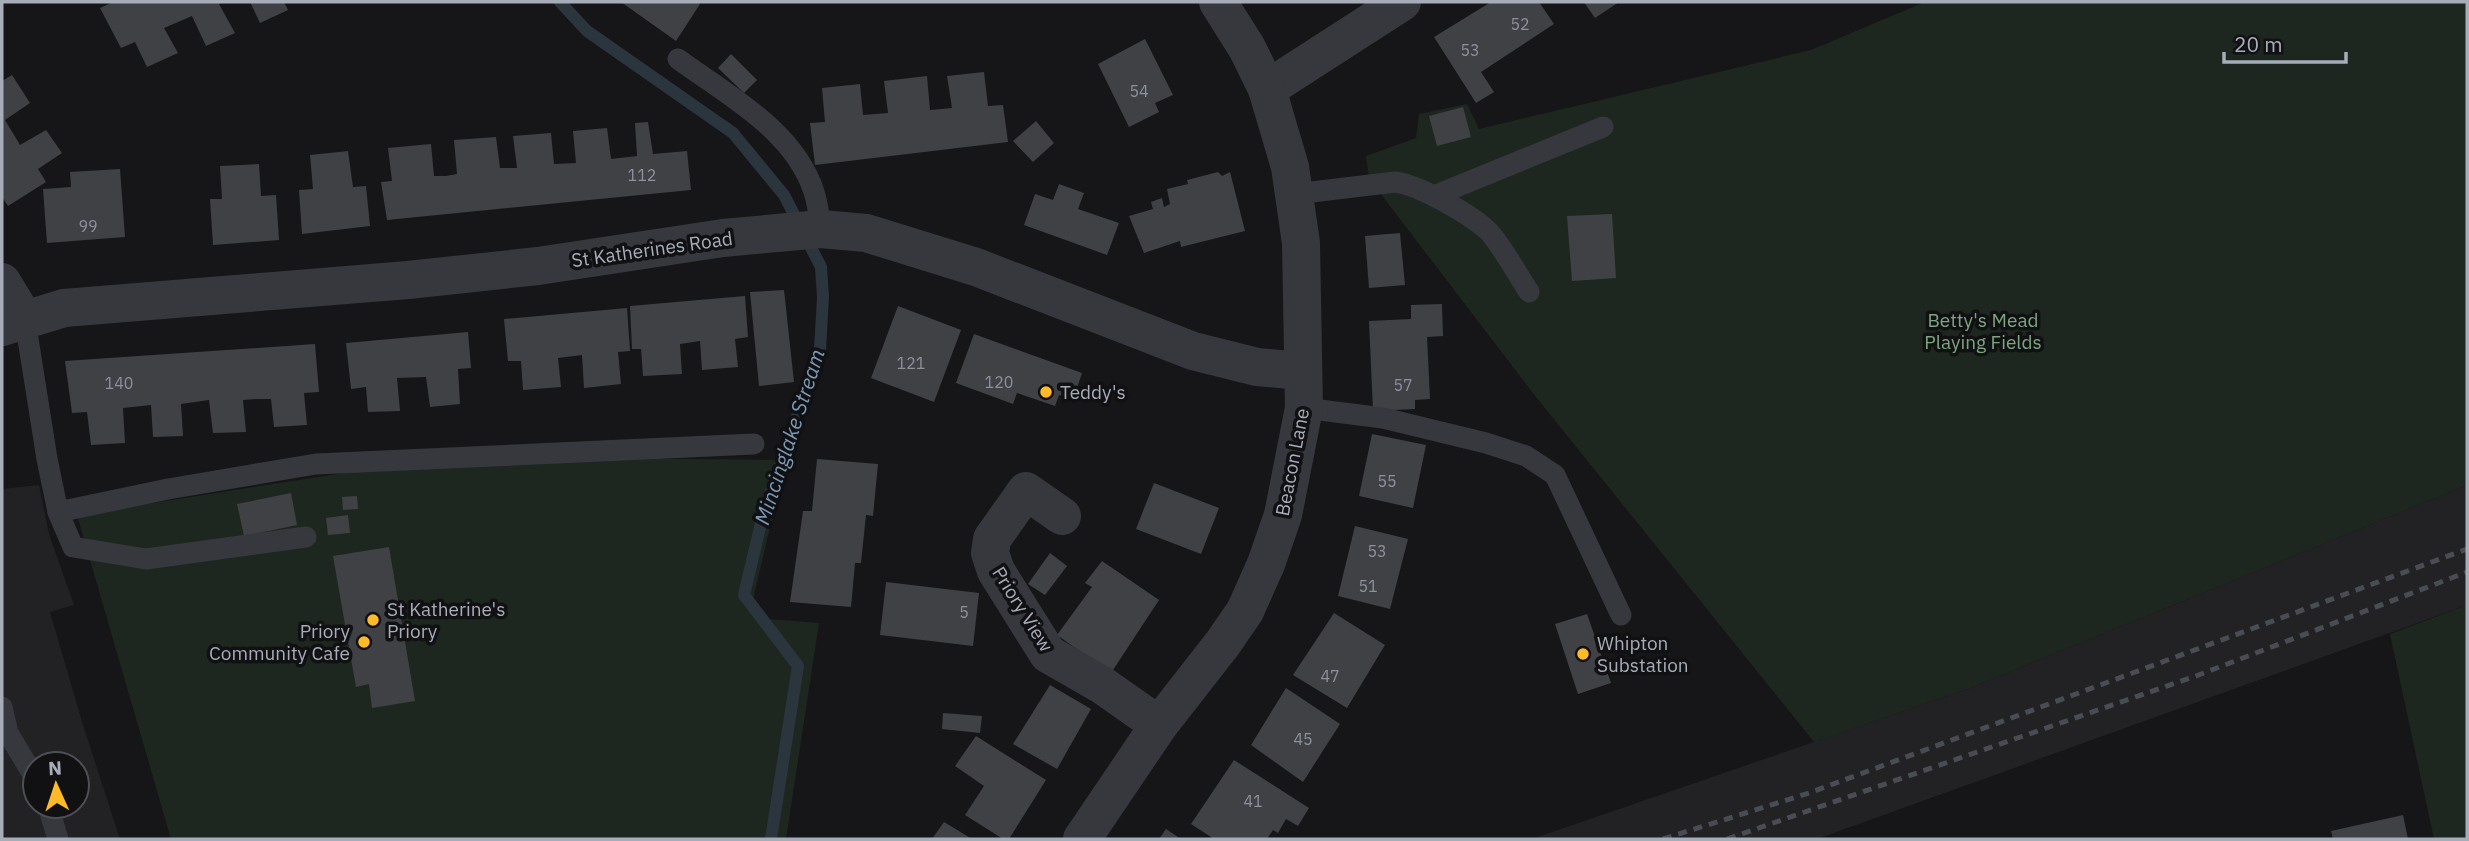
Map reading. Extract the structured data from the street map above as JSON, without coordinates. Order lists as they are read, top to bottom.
{
  "streets": {
    "street": ["St Katherines Road", "Beacon Lane", "Priory View"]
  },
  "crossings": [
    ["St Katherines Road", "Beacon Lane"],
    ["Beacon Lane", "Priory View"]
  ],
  "water": ["Mincinglake Stream"],
  "parks": ["Betty's Mead Playing Fields"],
  "places": [
    "Teddy's",
    "St Katherine's Priory",
    "Priory Community Cafe",
    "Whipton Substation"
  ],
  "house_numbers": [
    "52",
    "53",
    "54",
    "112",
    "99",
    "121",
    "120",
    "140",
    "57",
    "55",
    "53",
    "51",
    "5",
    "47",
    "45",
    "41"
  ],
  "scale_bar": "20 m",
  "north": "top"
}
